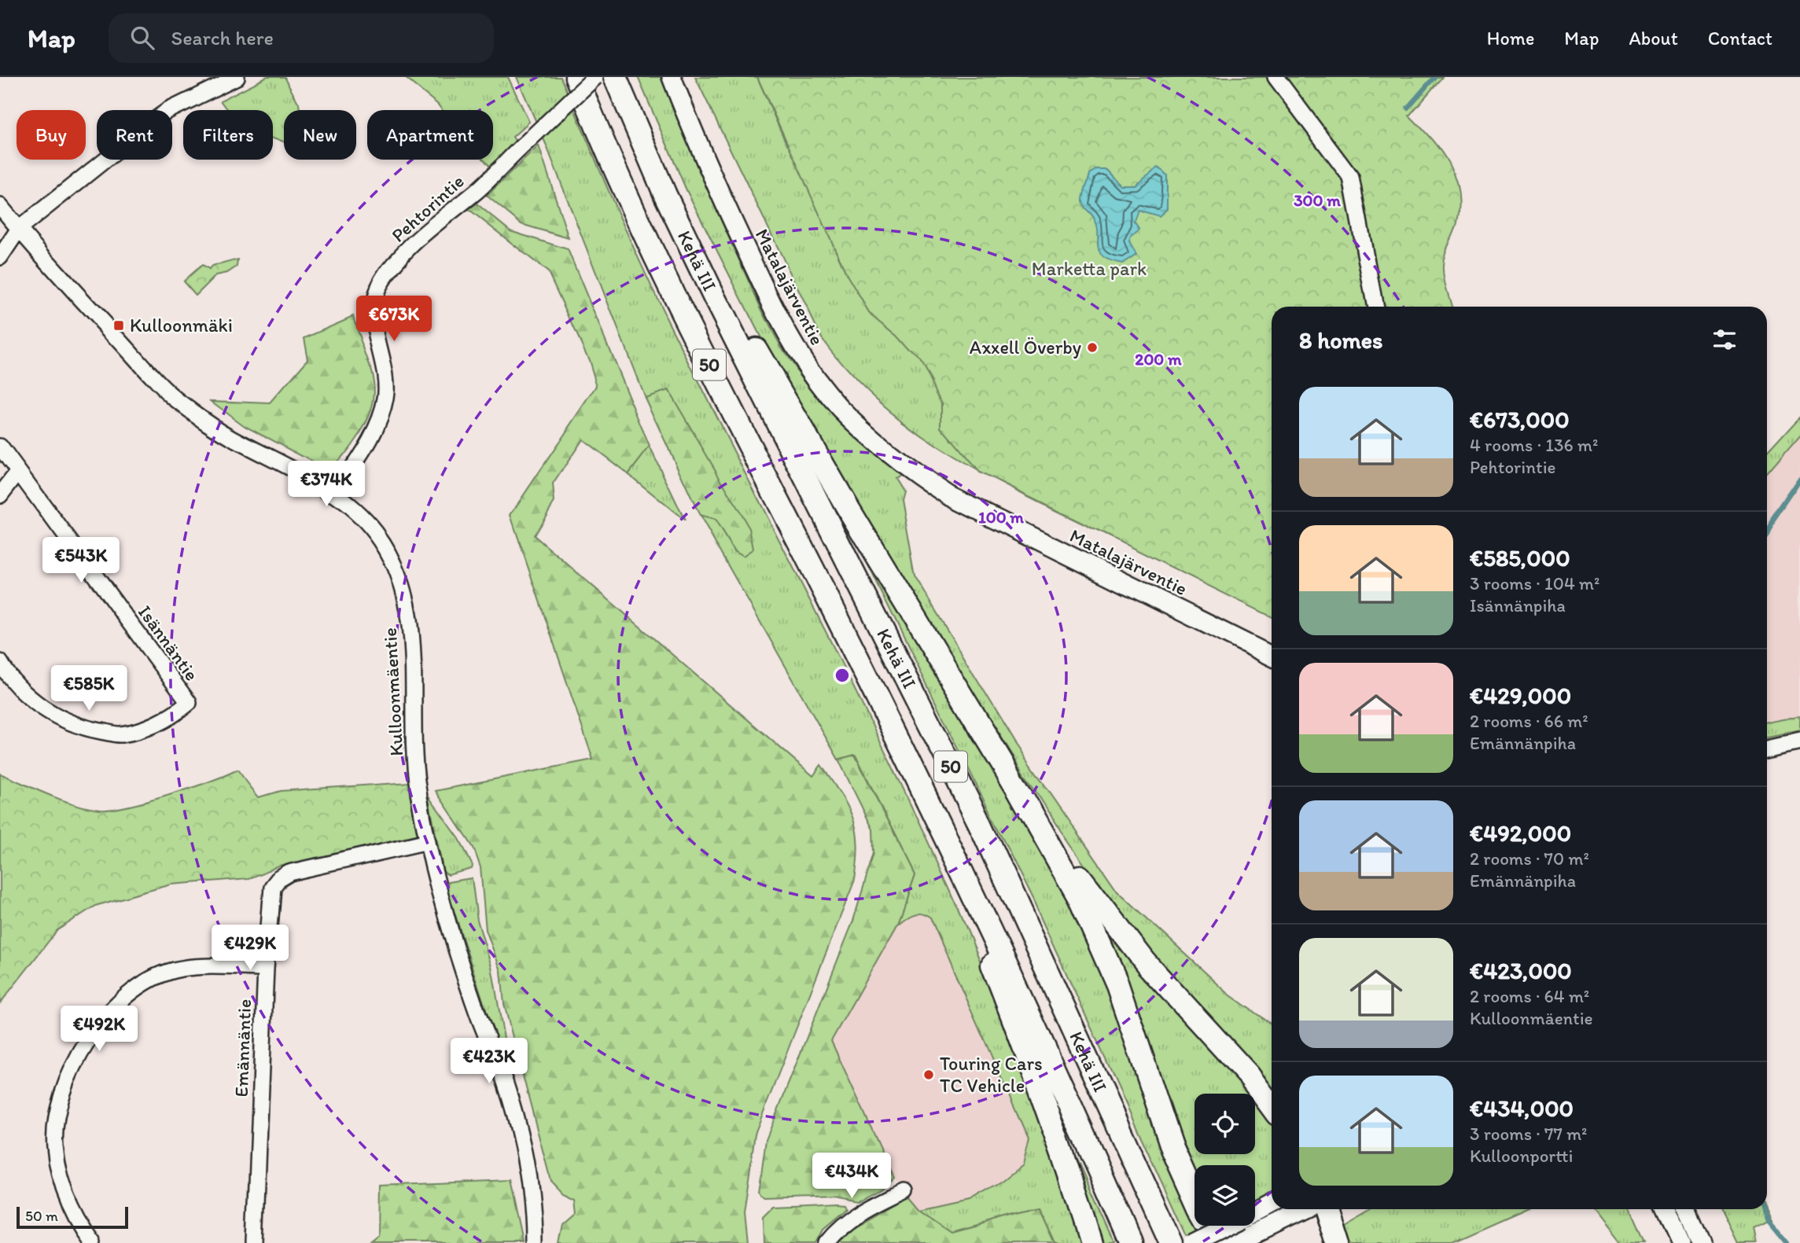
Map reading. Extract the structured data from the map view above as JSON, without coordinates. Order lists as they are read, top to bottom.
{
  "streets": {
    "highway": ["Kehä III", "50"],
    "main road": ["Matalajärventie"],
    "street": [
      "Pehtorintie",
      "Isännäntie",
      "Kulloonmäentie",
      "Emännäntie"
    ]
  },
  "crossings": [
    ["Pehtorintie", "Kulloonmäentie"],
    ["Kulloonmäentie", "Emännäntie"]
  ],
  "parks": ["Marketta park"],
  "places": {
    "transit": ["Kulloonmäki"],
    "other": ["Axxell Överby", "Touring Cars TC Vehicle"]
  },
  "scale_bar": "50 m",
  "page": {
    "header": "Map",
    "search": "Search here",
    "nav": [
      "Home",
      "Map",
      "About",
      "Contact"
    ],
    "chip": [
      "Buy",
      "Rent",
      "Filters",
      "New",
      "Apartment"
    ],
    "price": [
      "€673K",
      "€374K",
      "€543K",
      "€585K",
      "€429K",
      "€492K",
      "€423K",
      "€434K"
    ],
    "heading": "8 homes",
    "list": [
      {
        "name": "€673,000",
        "note": "4 rooms · 136 m² · Pehtorintie"
      },
      {
        "name": "€585,000",
        "note": "3 rooms · 104 m² · Isännänpiha"
      },
      {
        "name": "€429,000",
        "note": "2 rooms · 66 m² · Emännänpiha"
      },
      {
        "name": "€492,000",
        "note": "2 rooms · 70 m² · Emännänpiha"
      },
      {
        "name": "€423,000",
        "note": "2 rooms · 64 m² · Kulloonmäentie"
      },
      {
        "name": "€434,000",
        "note": "3 rooms · 77 m² · Kulloonportti"
      }
    ],
    "scale": "50 m"
  },
  "rings": ["300 m", "200 m", "100 m"]
}
